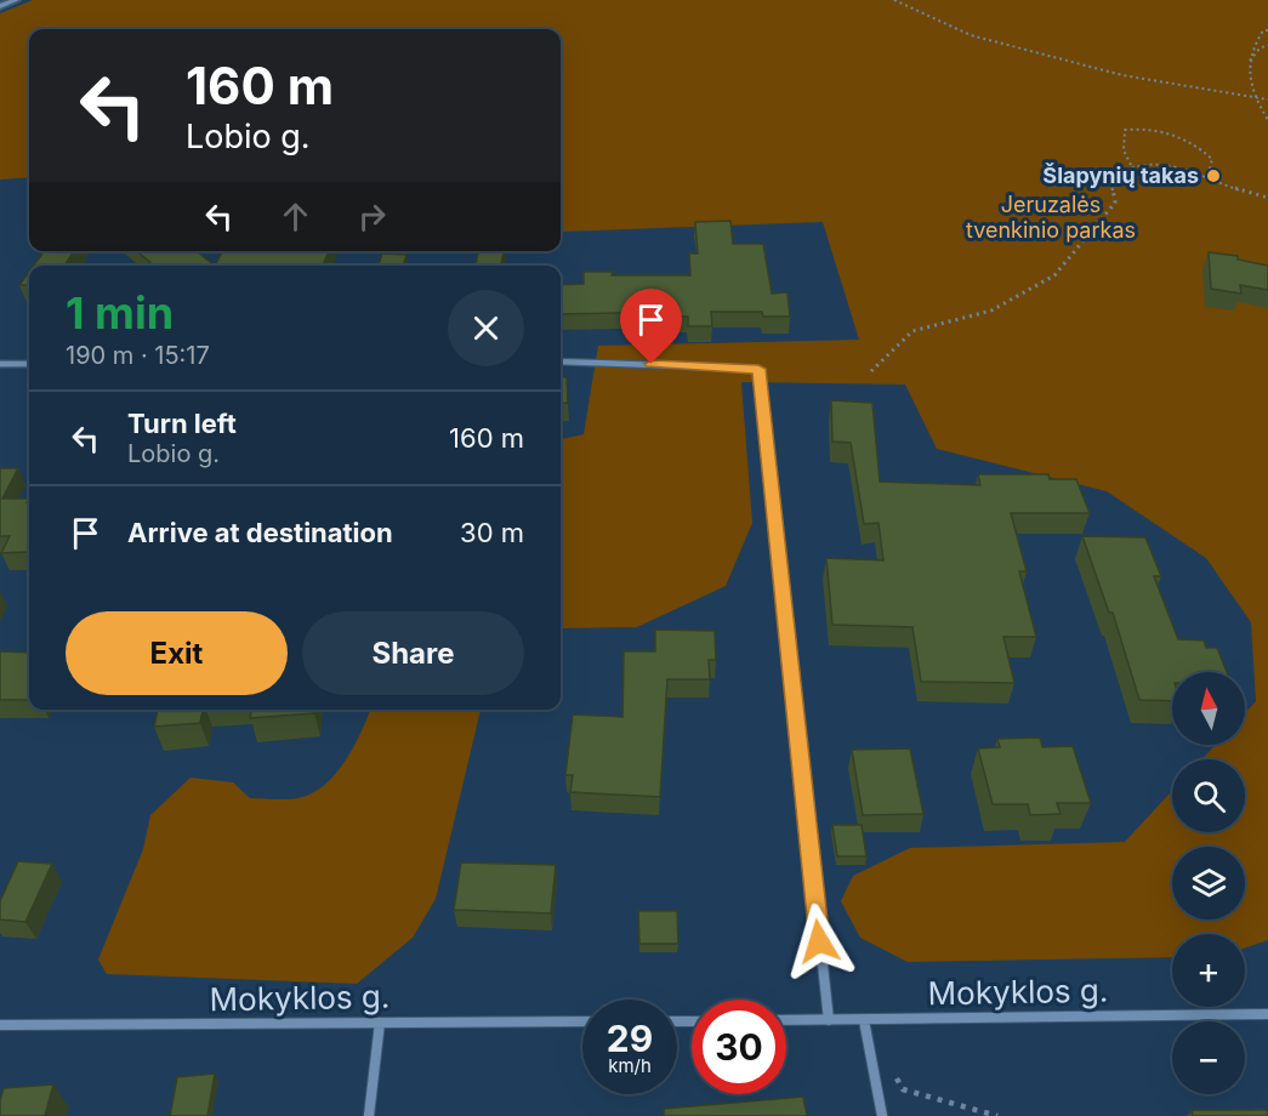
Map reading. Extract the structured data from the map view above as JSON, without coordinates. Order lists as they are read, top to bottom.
{
  "streets": {
    "street": ["Mokyklos g."]
  },
  "parks": ["Jeruzalės tvenkinio parkas"],
  "places": ["Šlapynių takas"],
  "north": "top",
  "page": {
    "turn": ["160 m", "Lobio g."],
    "heading": ["1 min", "190 m · 15:17"],
    "list": [
      {
        "name": "Turn left",
        "note": "Lobio g.",
        "value": "160 m"
      },
      {
        "name": "Arrive at destination",
        "value": "30 m"
      }
    ],
    "buttons": ["Exit", "Share"],
    "map_buttons": ["+", "−"],
    "speed": "29 km/h",
    "limit": "30"
  }
}
